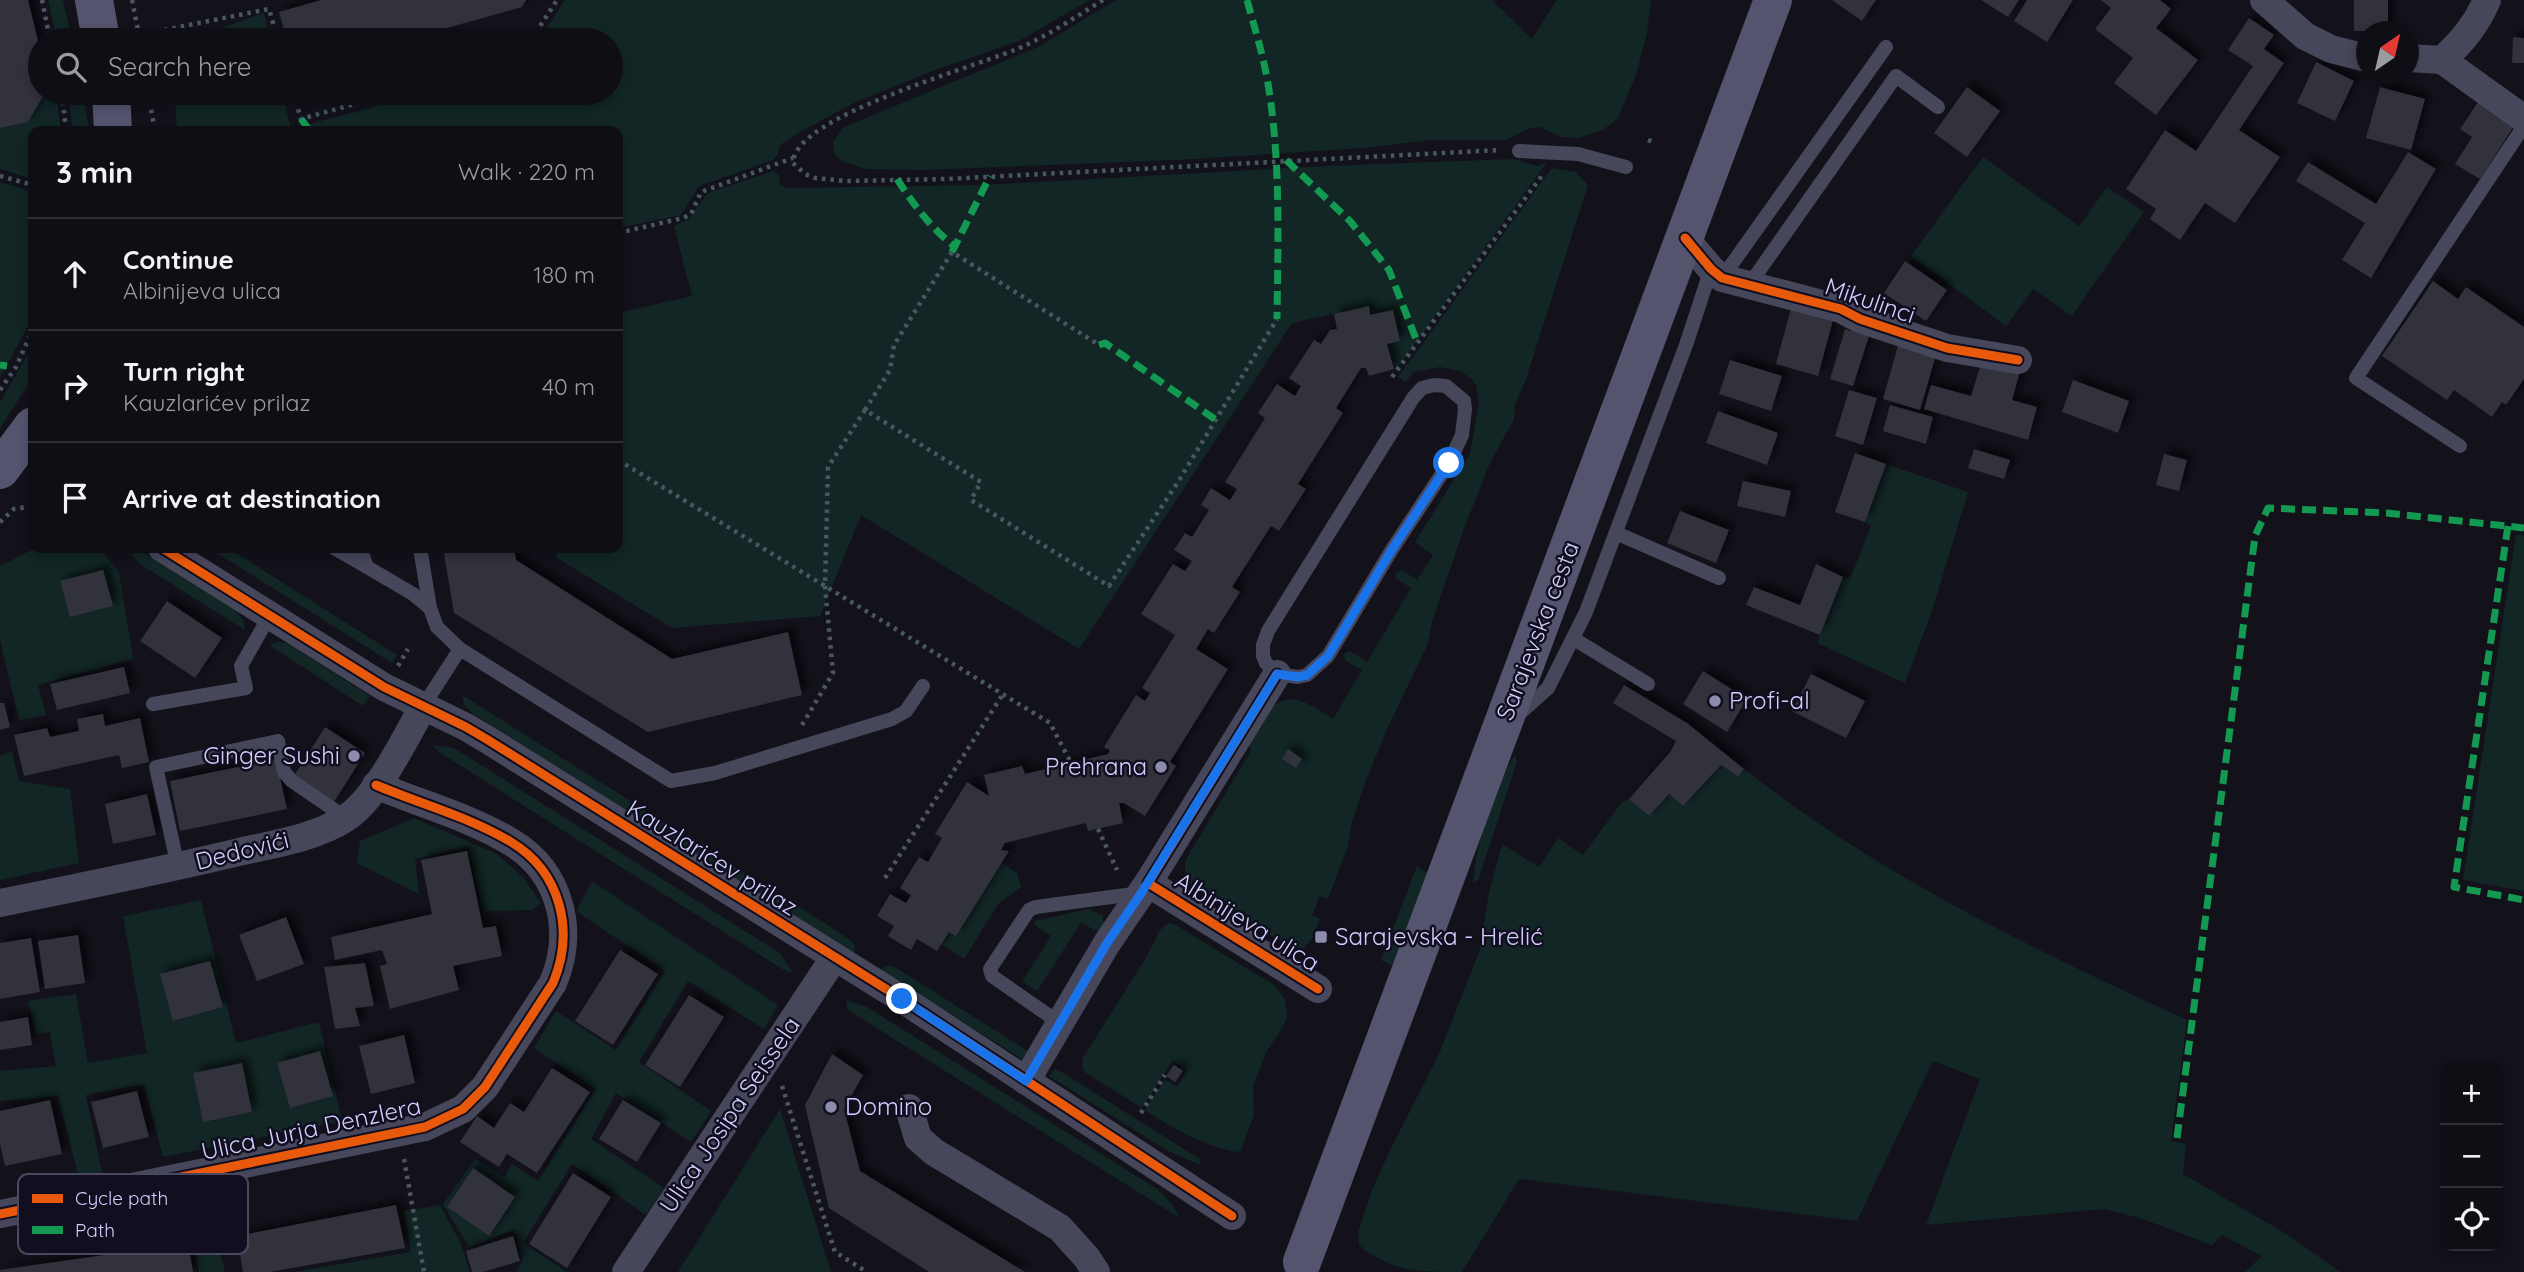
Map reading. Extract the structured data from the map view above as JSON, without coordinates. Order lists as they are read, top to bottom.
{
  "streets": {
    "main road": ["Sarajevska cesta"],
    "street": [
      "Mikulinci",
      "Dedovići",
      "Kauzlarićev prilaz",
      "Albinijeva ulica",
      "Ulica Josipa Seissela",
      "Ulica Jurja Denzlera"
    ]
  },
  "crossings": [
    ["Dedovići", "Kauzlarićev prilaz"],
    ["Dedovići", "Ulica Jurja Denzlera"],
    ["Kauzlarićev prilaz", "Albinijeva ulica"],
    ["Kauzlarićev prilaz", "Ulica Josipa Seissela"]
  ],
  "places": {
    "other": [
      "Profi-al",
      "Ginger Sushi",
      "Prehrana",
      "Domino"
    ],
    "transit": ["Sarajevska - Hrelić"]
  },
  "legend": ["Cycle path", "Path"],
  "north": "top right",
  "page": {
    "search": "Search here",
    "heading": ["3 min", "Walk · 220 m"],
    "list": [
      ["Continue", "Albinijeva ulica", "180 m"],
      ["Turn right", "Kauzlarićev prilaz", "40 m"],
      "Arrive at destination"
    ],
    "map_buttons": ["+", "−"]
  }
}
